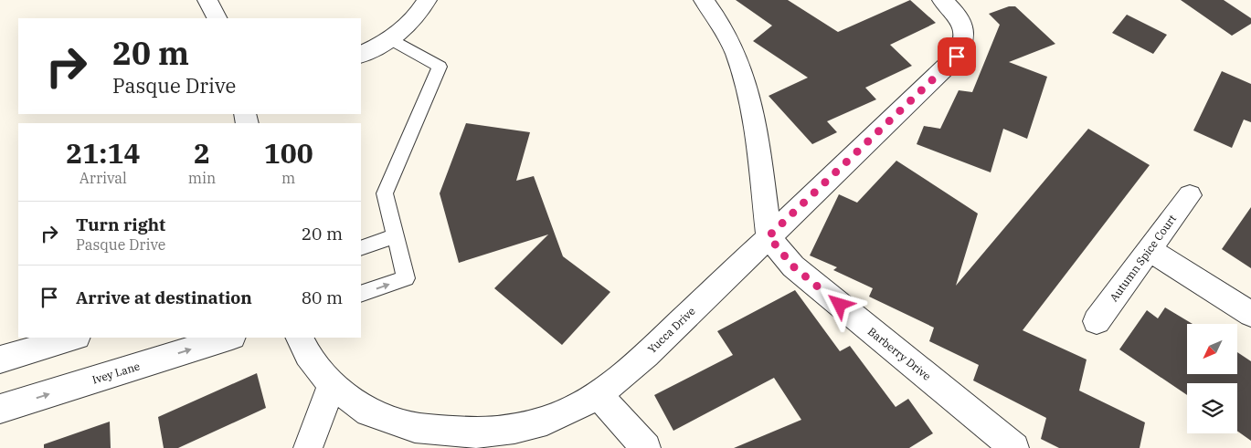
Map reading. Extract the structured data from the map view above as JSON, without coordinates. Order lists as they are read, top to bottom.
{
  "streets": {
    "street": [
      "Autumn Spice Court",
      "Yucca Drive",
      "Barberry Drive",
      "Ivey Lane"
    ]
  },
  "crossings": [
    ["Yucca Drive", "Barberry Drive"]
  ],
  "north": "bottom left",
  "page": {
    "turn": ["20 m", "Pasque Drive"],
    "eta": [
      "21:14",
      "Arrival",
      "2",
      "min",
      "100",
      "m"
    ],
    "list": [
      {
        "name": "Turn right",
        "note": "Pasque Drive",
        "value": "20 m"
      },
      {
        "name": "Arrive at destination",
        "value": "80 m"
      }
    ]
  }
}
